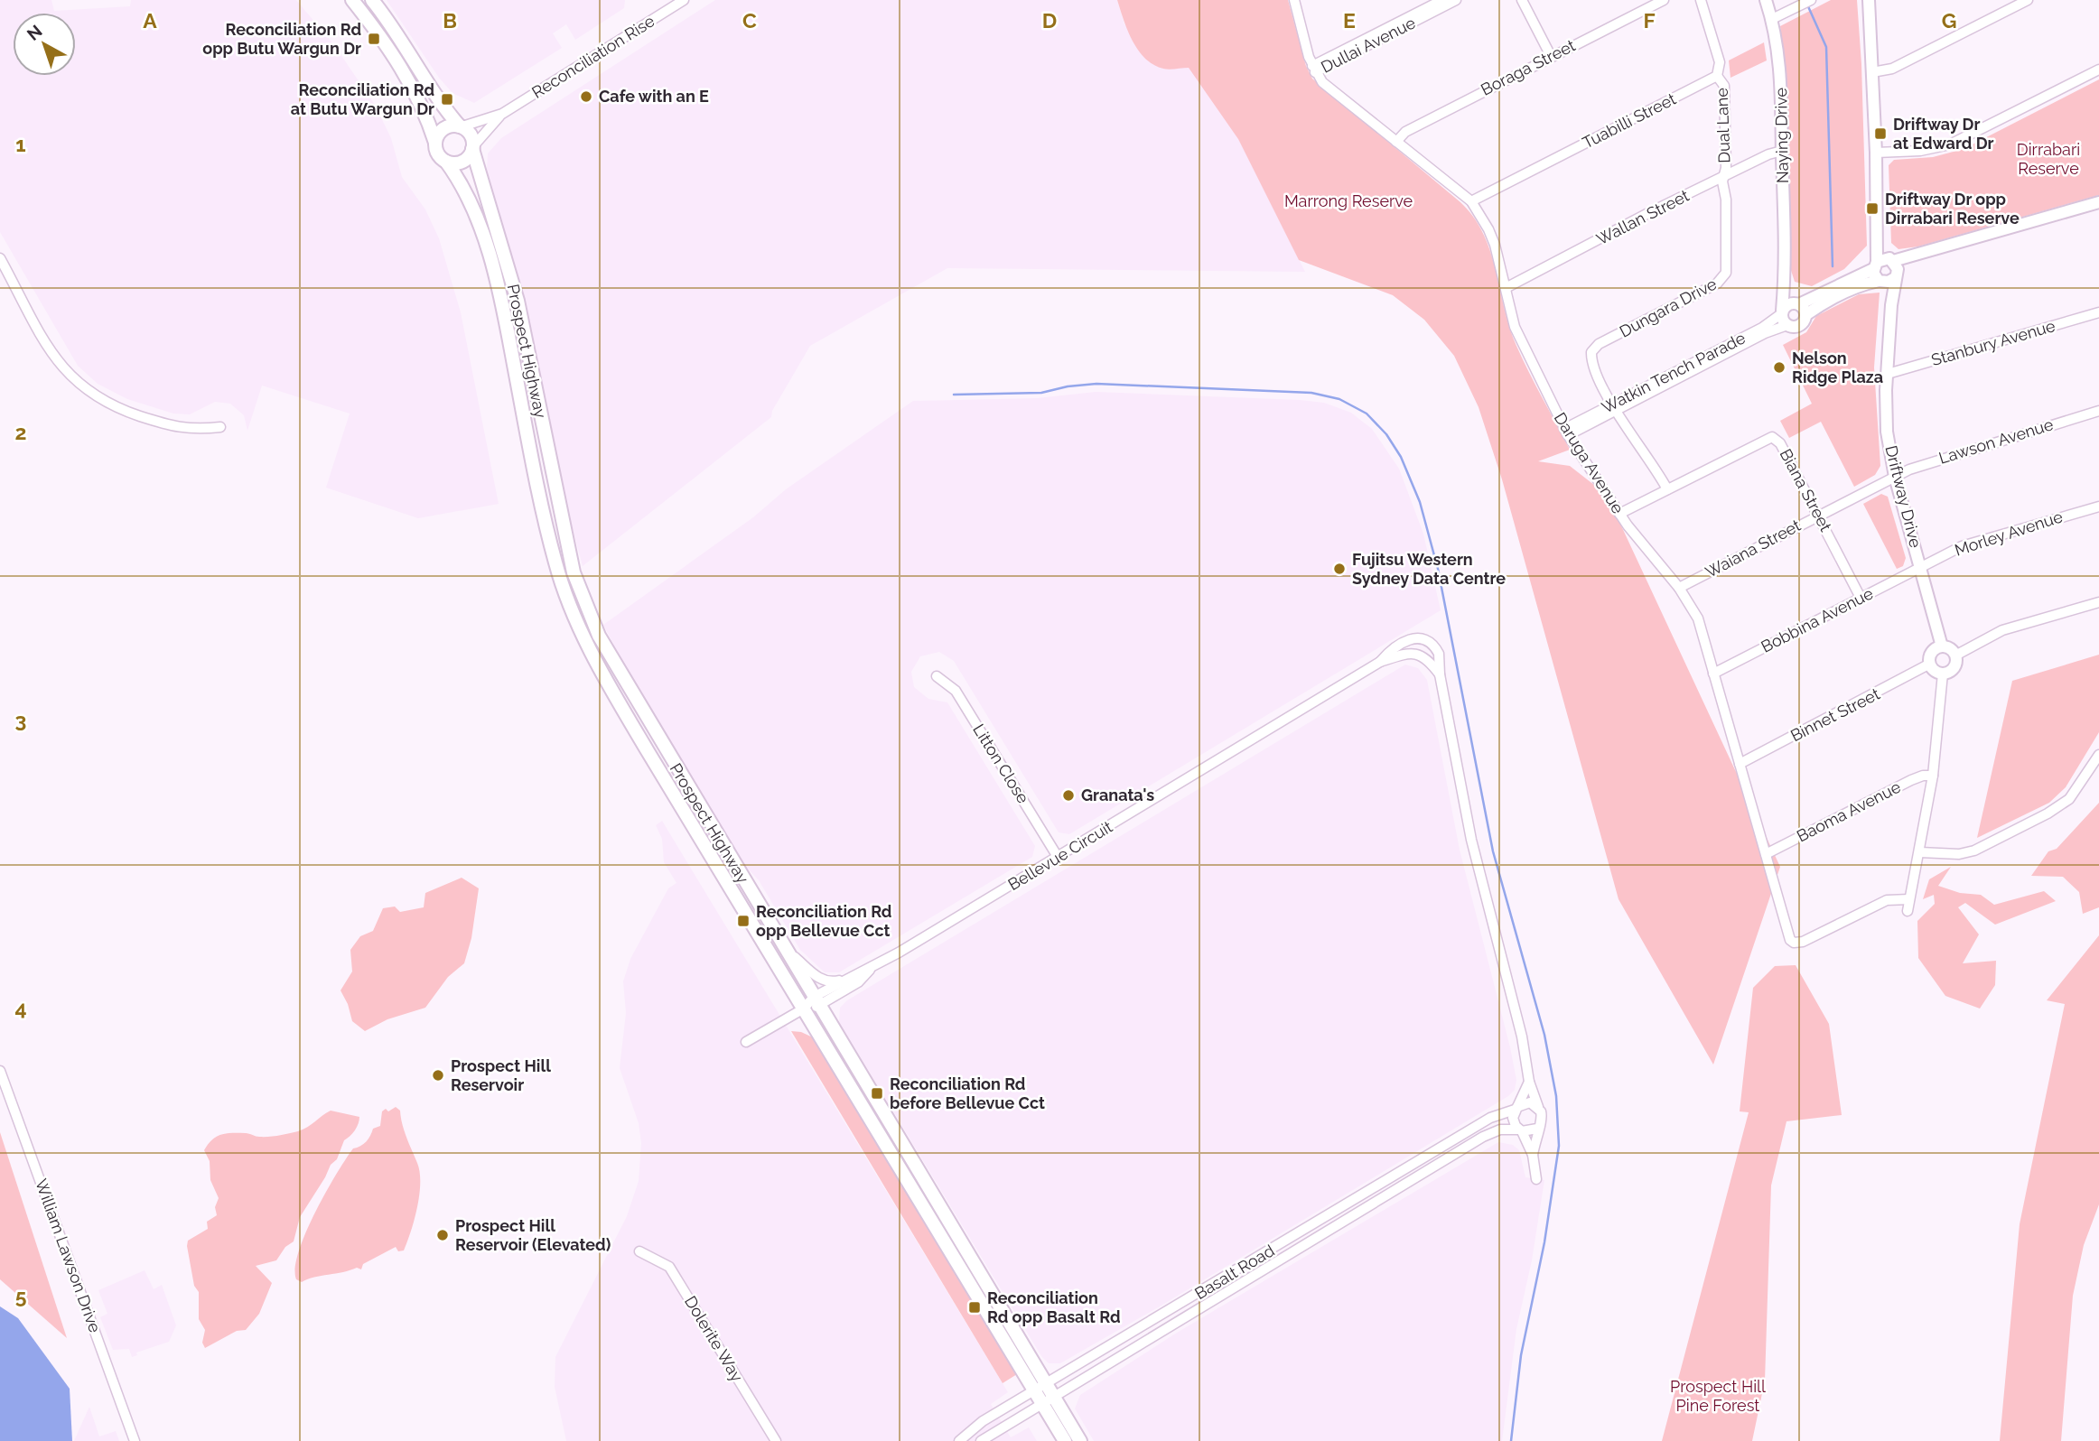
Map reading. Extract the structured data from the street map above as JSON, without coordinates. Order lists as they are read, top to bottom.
{
  "streets": {
    "main road": ["Prospect Highway"],
    "street": [
      "Dullai Avenue",
      "Reconciliation Rise",
      "Boraga Street",
      "Tuabilli Street",
      "Dual Lane",
      "Naying Drive",
      "Wallan Street",
      "Dungara Drive",
      "Stanbury Avenue",
      "Watkin Tench Parade",
      "Lawson Avenue",
      "Daruga Avenue",
      "Biana Street",
      "Driftway Drive",
      "Morley Avenue",
      "Waiana Street",
      "Bobbina Avenue",
      "Binnet Street",
      "Litton Close",
      "Baoma Avenue",
      "Bellevue Circuit",
      "William Lawson Drive",
      "Basalt Road",
      "Dolerite Way"
    ]
  },
  "crossings": [
    ["Dullai Avenue", "Daruga Avenue"],
    ["Reconciliation Rise", "Prospect Highway"],
    ["Boraga Street", "Daruga Avenue"],
    ["Tuabilli Street", "Dual Lane"],
    ["Tuabilli Street", "Daruga Avenue"],
    ["Dual Lane", "Wallan Street"],
    ["Dual Lane", "Dungara Drive"],
    ["Naying Drive", "Wallan Street"],
    ["Naying Drive", "Watkin Tench Parade"],
    ["Wallan Street", "Dungara Drive"],
    ["Wallan Street", "Daruga Avenue"],
    ["Dungara Drive", "Watkin Tench Parade"],
    ["Stanbury Avenue", "Driftway Drive"],
    ["Prospect Highway", "Bellevue Circuit"],
    ["Prospect Highway", "Basalt Road"],
    ["Watkin Tench Parade", "Daruga Avenue"],
    ["Lawson Avenue", "Driftway Drive"],
    ["Lawson Avenue", "Waiana Street"],
    ["Daruga Avenue", "Biana Street"],
    ["Daruga Avenue", "Waiana Street"],
    ["Daruga Avenue", "Bobbina Avenue"],
    ["Daruga Avenue", "Binnet Street"],
    ["Daruga Avenue", "Baoma Avenue"],
    ["Biana Street", "Waiana Street"],
    ["Biana Street", "Bobbina Avenue"],
    ["Driftway Drive", "Morley Avenue"],
    ["Driftway Drive", "Waiana Street"],
    ["Driftway Drive", "Bobbina Avenue"],
    ["Driftway Drive", "Binnet Street"],
    ["Morley Avenue", "Bobbina Avenue"],
    ["Litton Close", "Bellevue Circuit"],
    ["Bellevue Circuit", "Basalt Road"]
  ],
  "parks": ["Dirrabari Reserve", "Marrong Reserve", "Prospect Hill Pine Forest"],
  "places": {
    "transit": [
      "Reconciliation Rd opp Butu Wargun Dr",
      "Reconciliation Rd at Butu Wargun Dr",
      "Driftway Dr at Edward Dr",
      "Driftway Dr opp Dirrabari Reserve",
      "Reconciliation Rd opp Bellevue Cct",
      "Reconciliation Rd before Bellevue Cct",
      "Reconciliation Rd opp Basalt Rd"
    ],
    "other": [
      "Cafe with an E",
      "Nelson Ridge Plaza",
      "Fujitsu Western Sydney Data Centre",
      "Granata's",
      "Prospect Hill Reservoir",
      "Prospect Hill Reservoir (Elevated)"
    ]
  },
  "north": "top left",
  "grid": {
    "columns": [
      "A",
      "B",
      "C",
      "D",
      "E",
      "F",
      "G"
    ],
    "rows": [
      "1",
      "2",
      "3",
      "4",
      "5"
    ]
  }
}
